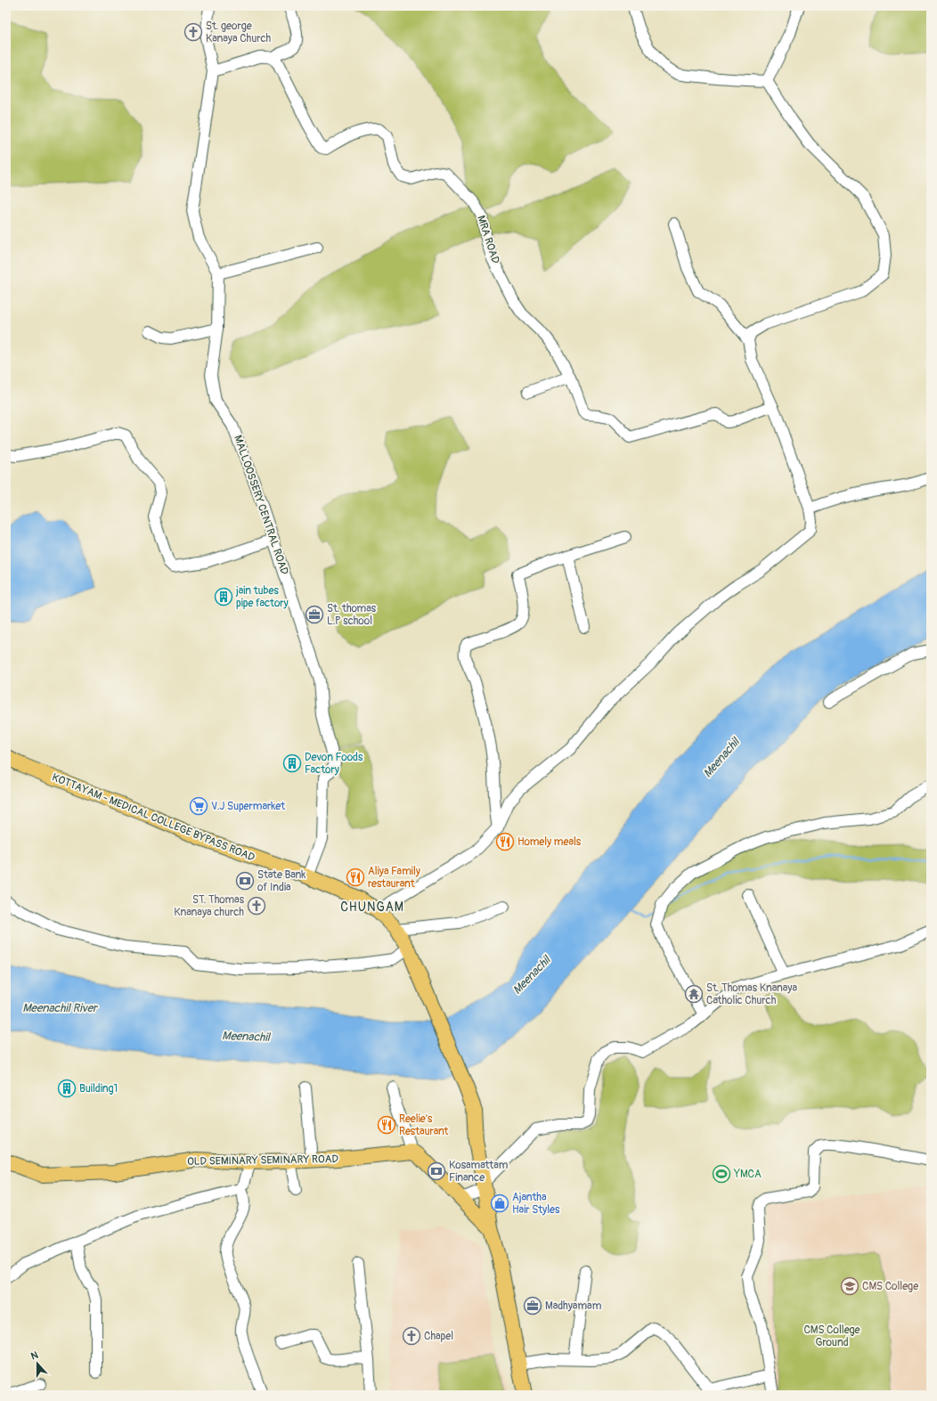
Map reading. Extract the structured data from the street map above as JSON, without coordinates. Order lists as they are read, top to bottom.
{
  "streets": {
    "main road": ["KOTTAYAM - MEDICAL COLLEGE BYPASS ROAD", "OLD SEMINARY SEMINARY ROAD"],
    "street": ["MRA ROAD", "MALLOOSSERY CENTRAL ROAD"]
  },
  "crossings": [
    ["MALLOOSSERY CENTRAL ROAD", "KOTTAYAM - MEDICAL COLLEGE BYPASS ROAD"]
  ],
  "districts": ["CHUNGAM"],
  "water": ["Meenachil", "Meenachil River"],
  "parks": ["CMS College Ground"],
  "places": {
    "church": ["St. george Kanaya Church", "ST. Thomas Knanaya church", "Chapel"],
    "building": ["jain tubes pipe factory", "Devon Foods Factory", "Building1"],
    "office": ["St. thomas L.P school", "Madhyamam"],
    "supermarket": ["V.J Supermarket"],
    "restaurant": ["Homely meals", "Aliya Family restaurant", "Reelie's Restaurant"],
    "bank": ["State Bank of India", "Kosamattam Finance"],
    "temple": ["St. Thomas Knanaya Catholic Church"],
    "sports": ["YMCA"],
    "shop": ["Ajantha Hair Styles"],
    "school or university": ["CMS College"]
  },
  "north": "top"
}
